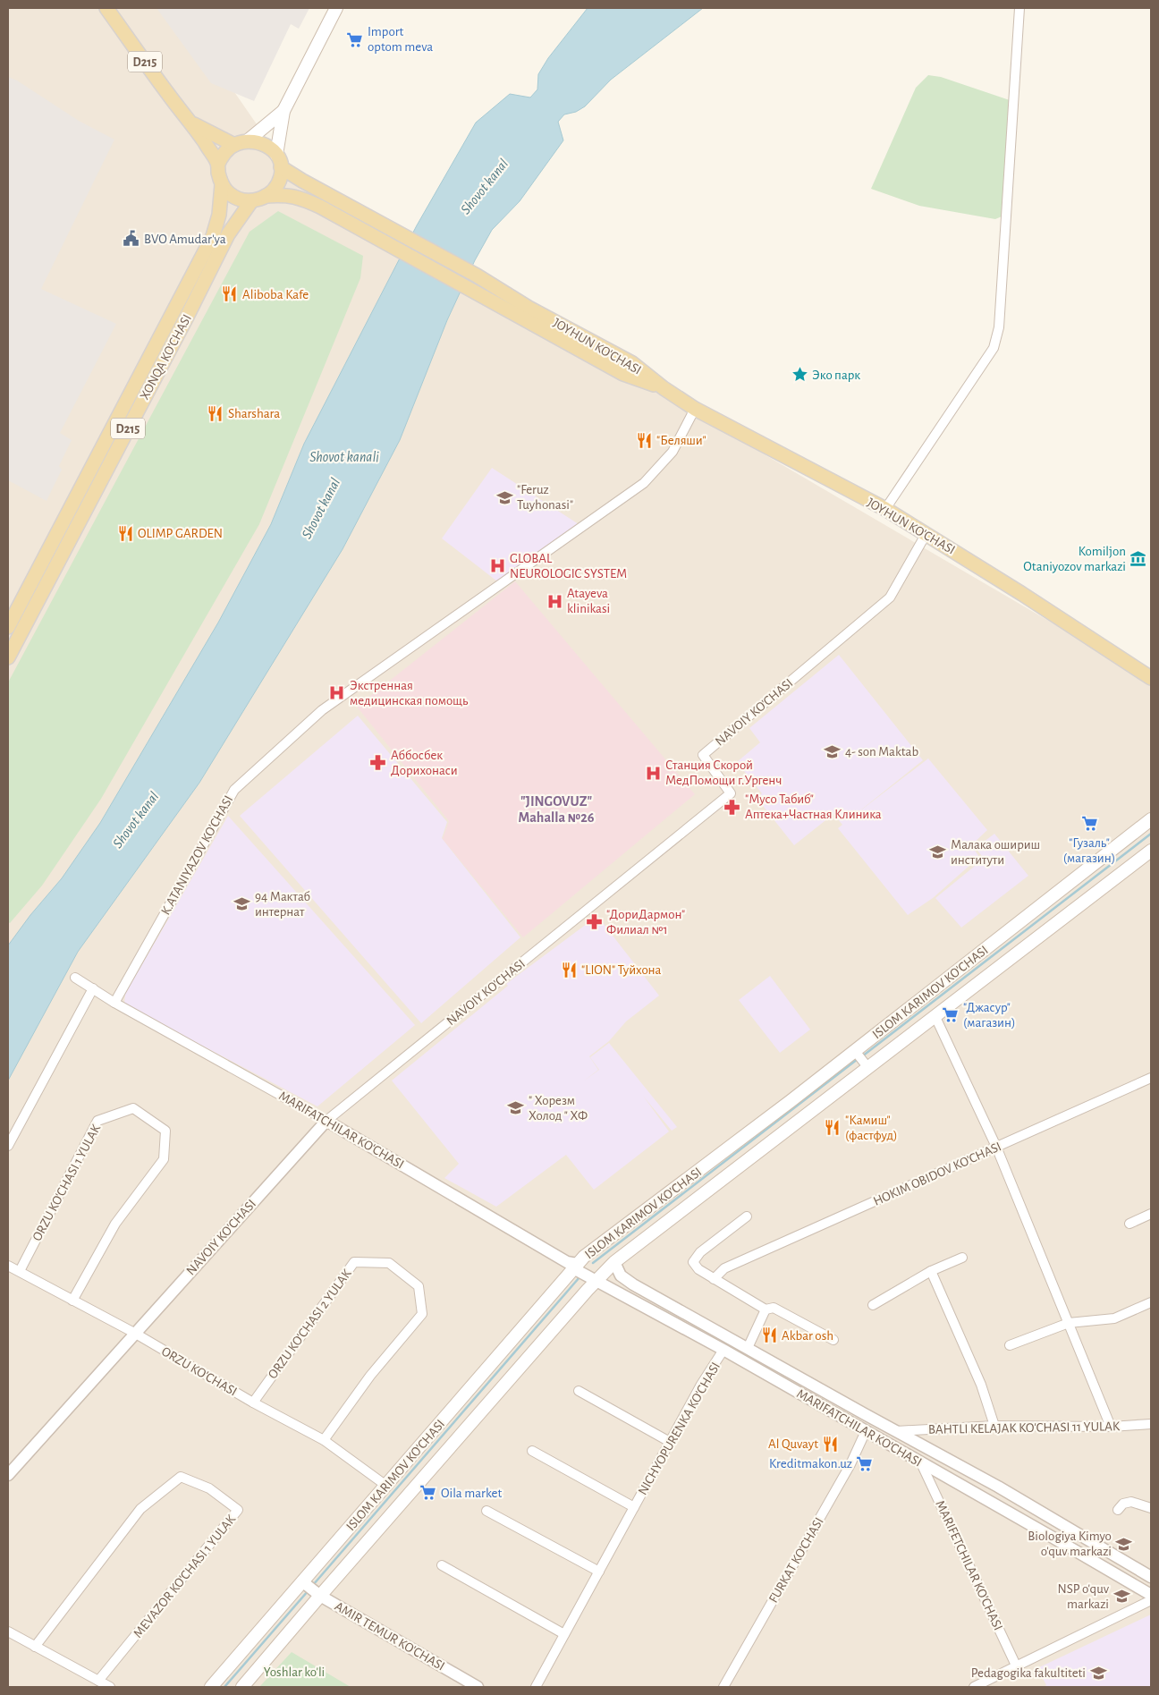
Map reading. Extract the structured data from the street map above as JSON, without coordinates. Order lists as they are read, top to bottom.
{
  "streets": {
    "main road": [
      "D215",
      "JOYHUN KO'CHASI",
      "XONQA KO'CHASI",
      "ISLOM KARIMOV KO'CHASI"
    ],
    "street": [
      "NAVOIY KO'CHASI",
      "K.ATANIYAZOV KO'CHASI",
      "MARIFATCHILAR KO'CHASI",
      "HOKIM OBIDOV KO'CHASI",
      "ORZU KO'CHASI 1 YULAK",
      "ORZU KO'CHASI 2 YULAK",
      "ORZU KO'CHASI",
      "BAHTLI KELAJAK KO'CHASI 11 YULAK",
      "NICHYOPURENKA KO'CHASI",
      "FURKAT KO'CHASI",
      "MARIFETCHILAR KO'CHASI",
      "MEVAZOR KO'CHASI 1 YULAK",
      "AMIR TEMUR KO'CHASI"
    ]
  },
  "crossings": [
    ["D215", "XONQA KO'CHASI"],
    ["JOYHUN KO'CHASI", "NAVOIY KO'CHASI"],
    ["JOYHUN KO'CHASI", "K.ATANIYAZOV KO'CHASI"],
    ["NAVOIY KO'CHASI", "MARIFATCHILAR KO'CHASI"],
    ["NAVOIY KO'CHASI", "ORZU KO'CHASI"],
    ["K.ATANIYAZOV KO'CHASI", "MARIFATCHILAR KO'CHASI"],
    ["ISLOM KARIMOV KO'CHASI", "MARIFATCHILAR KO'CHASI"],
    ["ISLOM KARIMOV KO'CHASI", "ORZU KO'CHASI"],
    ["ISLOM KARIMOV KO'CHASI", "AMIR TEMUR KO'CHASI"],
    ["MARIFATCHILAR KO'CHASI", "BAHTLI KELAJAK KO'CHASI 11 YULAK"],
    ["MARIFATCHILAR KO'CHASI", "NICHYOPURENKA KO'CHASI"],
    ["MARIFATCHILAR KO'CHASI", "FURKAT KO'CHASI"],
    ["MARIFATCHILAR KO'CHASI", "MARIFETCHILAR KO'CHASI"],
    ["ORZU KO'CHASI 1 YULAK", "ORZU KO'CHASI"],
    ["ORZU KO'CHASI 2 YULAK", "ORZU KO'CHASI"]
  ],
  "districts": ["\"JINGOVUZ\" Mahalla №26"],
  "water": ["Shovot kanal", "Shovot kanali"],
  "parks": ["Yoshlar ko'li"],
  "places": {
    "supermarket": [
      "Import optom meva",
      "\"Гузаль\" (магазин)",
      "\"Джасур\" (магазин)",
      "Kreditmakon.uz",
      "Oila market"
    ],
    "public building": ["BVO Amudar'ya"],
    "restaurant": [
      "Aliboba Kafe",
      "Sharshara",
      "\"Беляши\"",
      "OLIMP GARDEN",
      "\"LION\" Туйхона",
      "\"Камиш\" (фастфуд)",
      "Akbar osh",
      "Al Quvayt"
    ],
    "place": ["Эко парк"],
    "school or university": [
      "\"Feruz Tuyhonasi\"",
      "4- son Maktab",
      "Малака ошириш институти",
      "94 Мактаб интернат",
      "\" Хорезм Холод \" ХФ",
      "Biologiya Kimyo o'quv markazi",
      "NSP o'quv markazi",
      "Pedagogika fakultiteti"
    ],
    "museum": ["Komiljon Otaniyozov markazi"],
    "hospital": [
      "GLOBAL NEUROLOGIC SYSTEM",
      "Atayeva klinikasi",
      "Экстренная медицинская помощь",
      "Станция Скорой МедПомощи г.Ургенч"
    ],
    "pharmacy": ["Аббосбек Дорихонаси", "\"Мусо Табиб\" Аптека+Частная Клиника", "\"ДориДармон\" Филиал №1"]
  }
}
